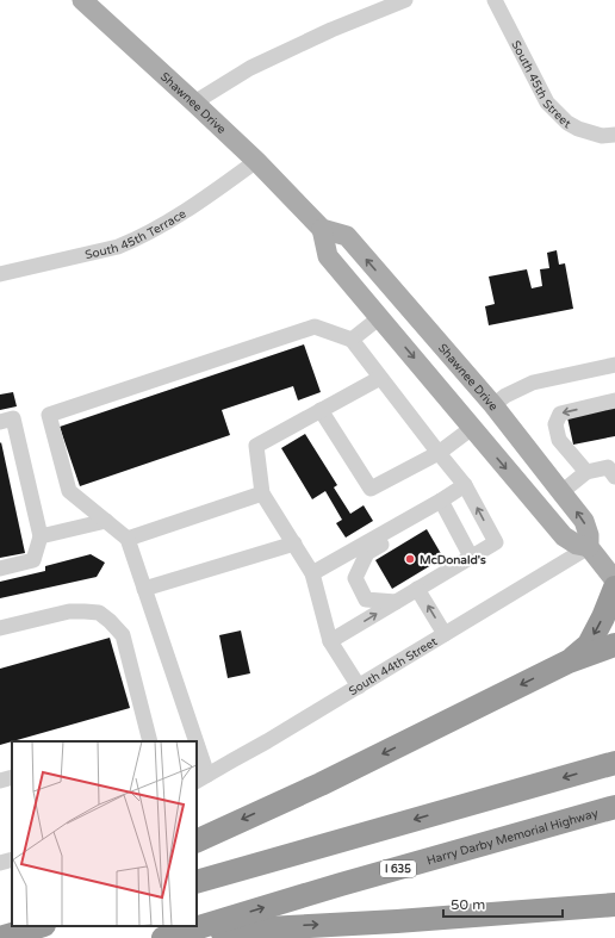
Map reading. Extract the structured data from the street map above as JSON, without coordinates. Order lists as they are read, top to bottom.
{
  "streets": {
    "highway": ["Harry Darby Memorial Highway", "I 635"],
    "main road": ["Shawnee Drive"],
    "street": ["South 45th Street", "South 45th Terrace", "South 44th Street"]
  },
  "crossings": [
    ["Shawnee Drive", "South 45th Terrace"],
    ["Shawnee Drive", "South 44th Street"]
  ],
  "places": ["McDonald's"],
  "scale_bar": "50 m"
}
